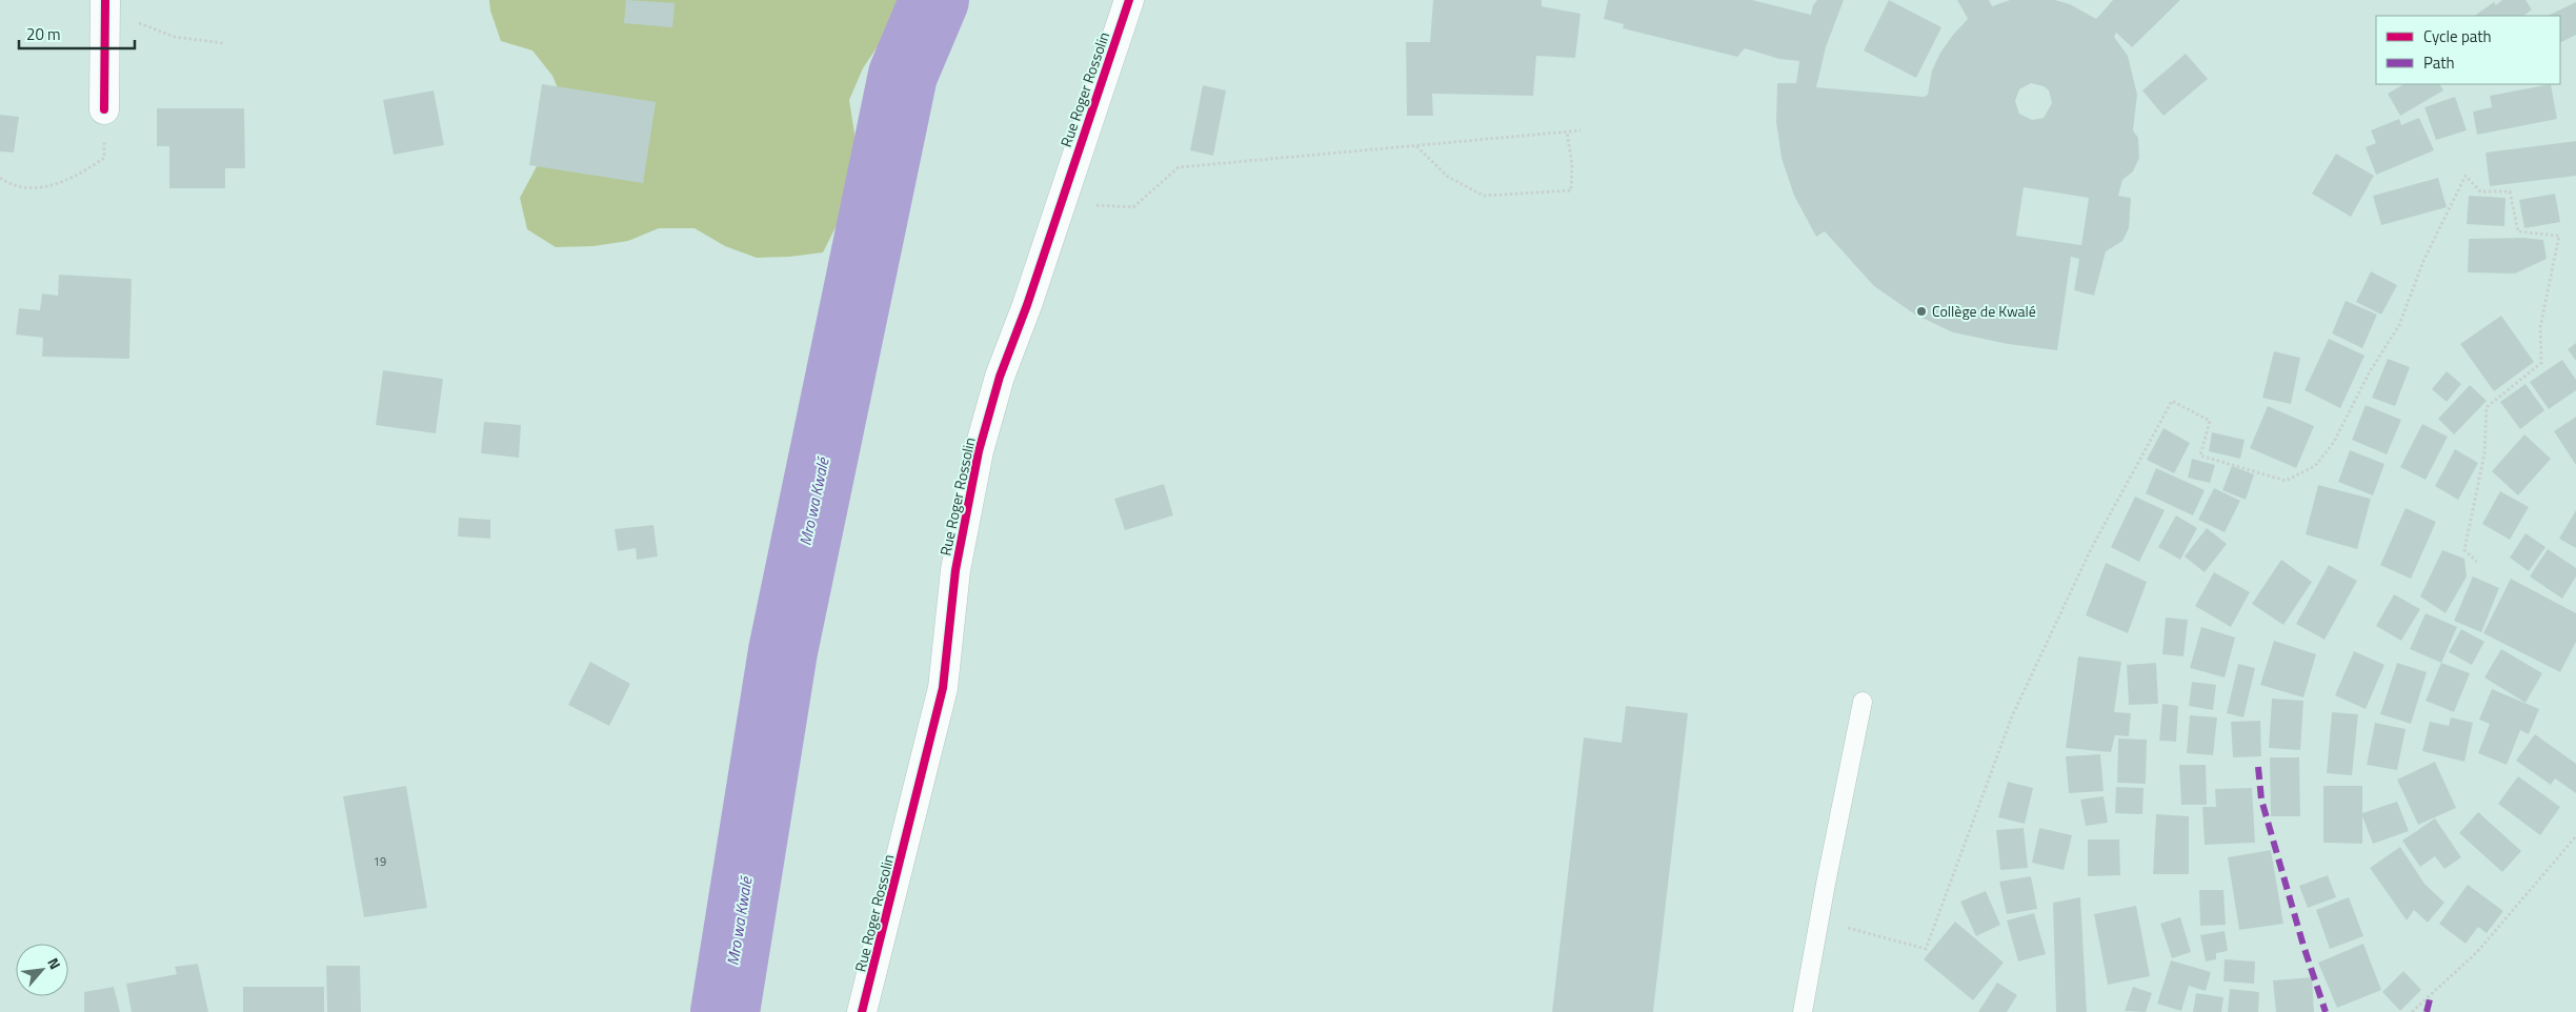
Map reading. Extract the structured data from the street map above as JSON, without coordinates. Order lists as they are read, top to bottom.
{
  "streets": {
    "street": ["Rue Roger Rossolin"]
  },
  "water": ["Mro wa Kwalé"],
  "places": ["Collège de Kwalé"],
  "house_numbers": ["19"],
  "legend": ["Cycle path", "Path"],
  "scale_bar": "20 m",
  "north": "top right"
}
